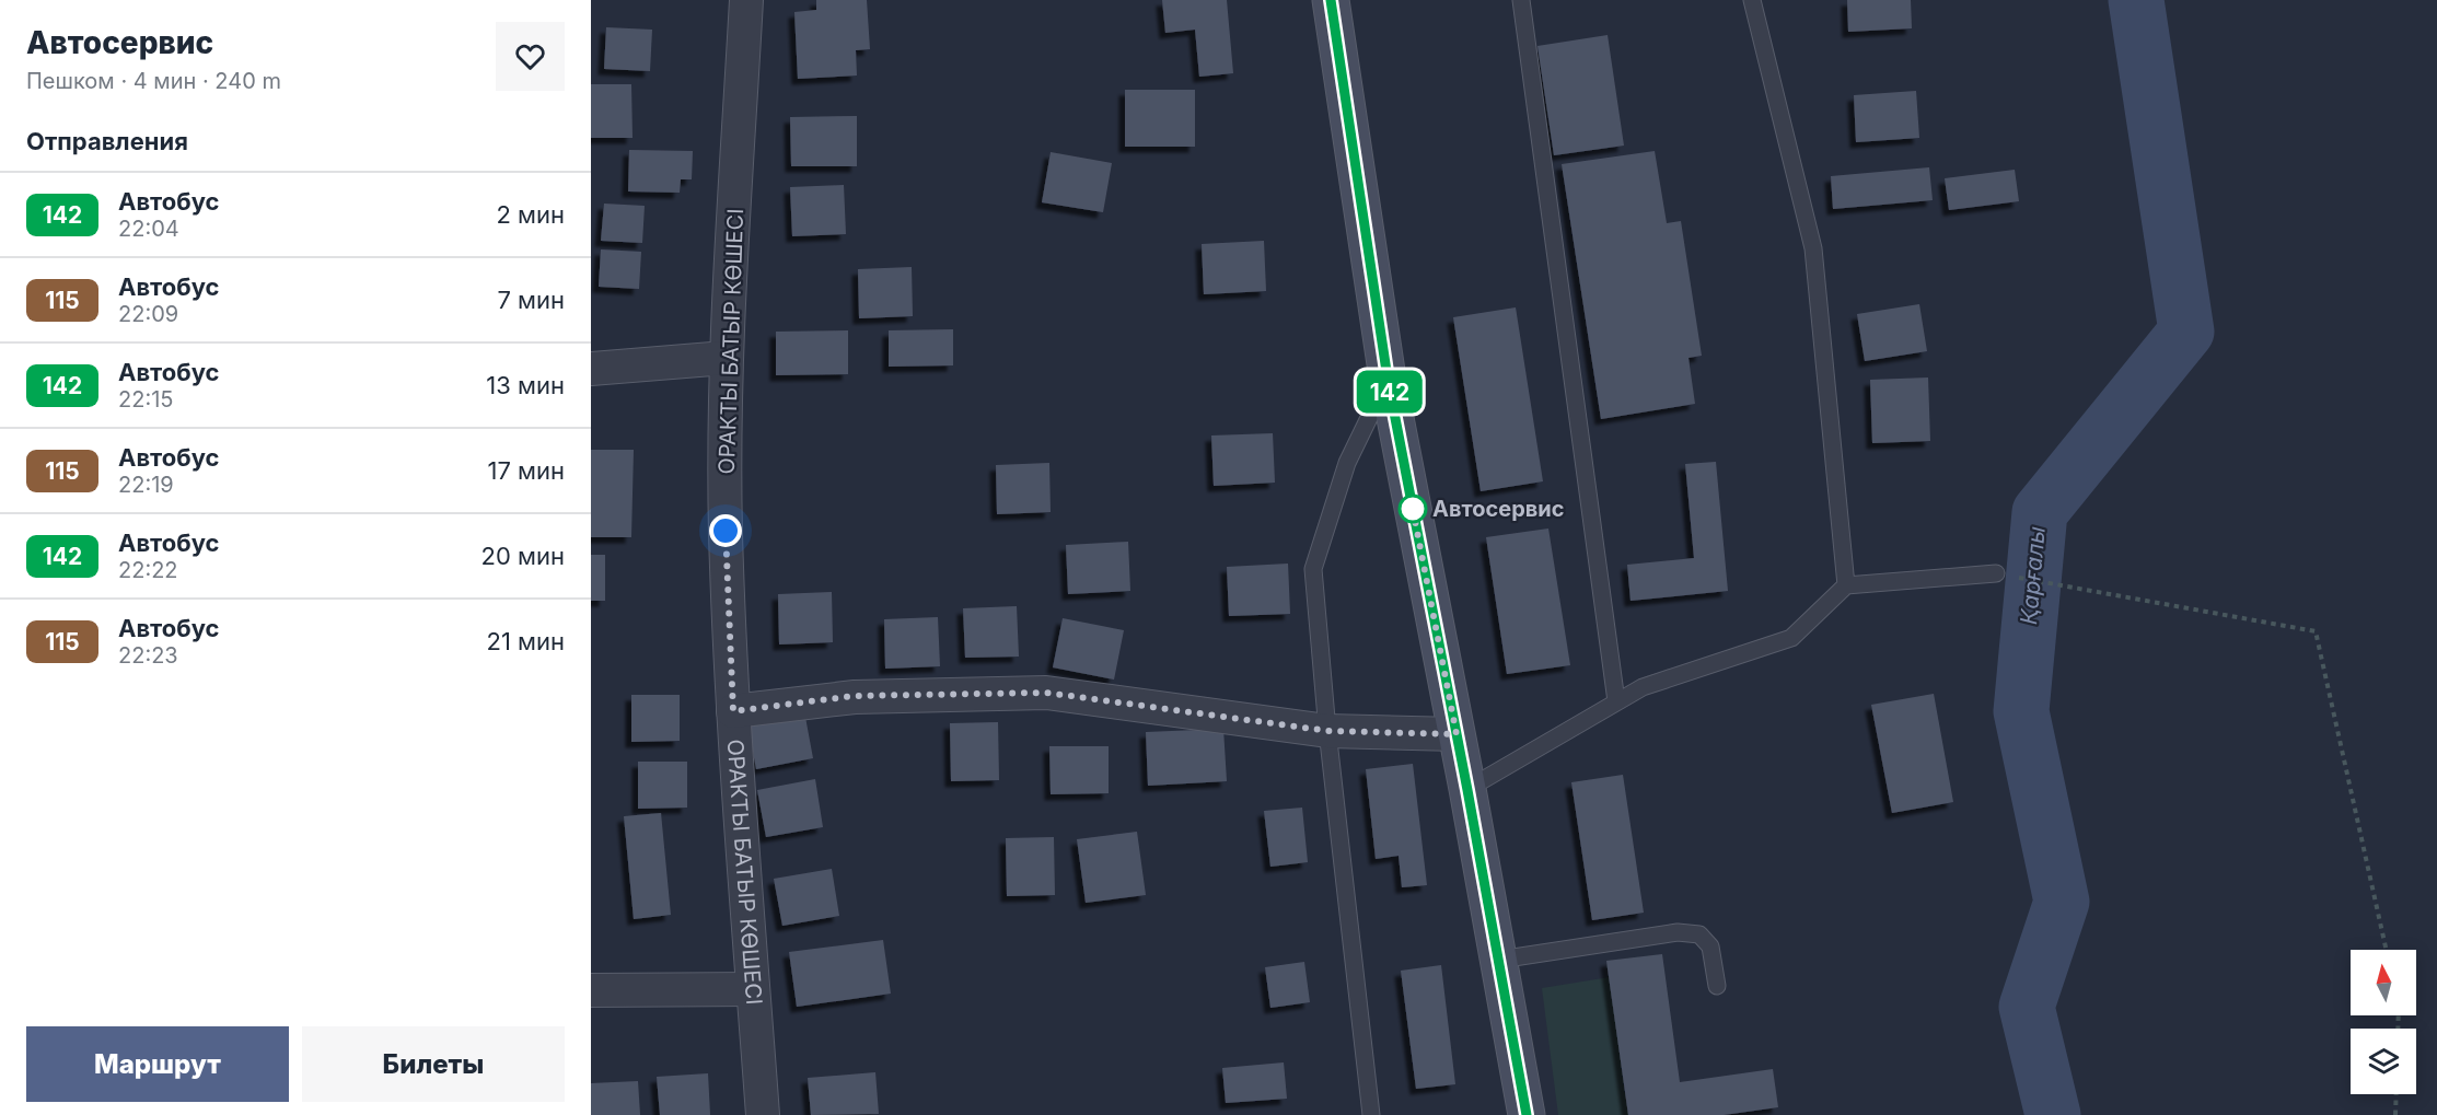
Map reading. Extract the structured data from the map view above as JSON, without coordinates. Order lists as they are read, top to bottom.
{
  "streets": {
    "street": ["ОРАКТЫ БАТЫР КӨШЕСІ"]
  },
  "water": ["Қарғалы"],
  "places": ["Автосервис"],
  "lines": ["bus line 142"],
  "north": "top",
  "page": {
    "heading": [
      ["Автосервис", "Пешком · 4 мин · 240 m"],
      "Отправления"
    ],
    "on_map": "142",
    "list": [
      {
        "mark": "142",
        "name": "Автобус",
        "note": "22:04",
        "value": "2 мин"
      },
      {
        "mark": "115",
        "name": "Автобус",
        "note": "22:09",
        "value": "7 мин"
      },
      {
        "mark": "142",
        "name": "Автобус",
        "note": "22:15",
        "value": "13 мин"
      },
      {
        "mark": "115",
        "name": "Автобус",
        "note": "22:19",
        "value": "17 мин"
      },
      {
        "mark": "142",
        "name": "Автобус",
        "note": "22:22",
        "value": "20 мин"
      },
      {
        "mark": "115",
        "name": "Автобус",
        "note": "22:23",
        "value": "21 мин"
      }
    ],
    "buttons": ["Маршрут", "Билеты"]
  }
}
